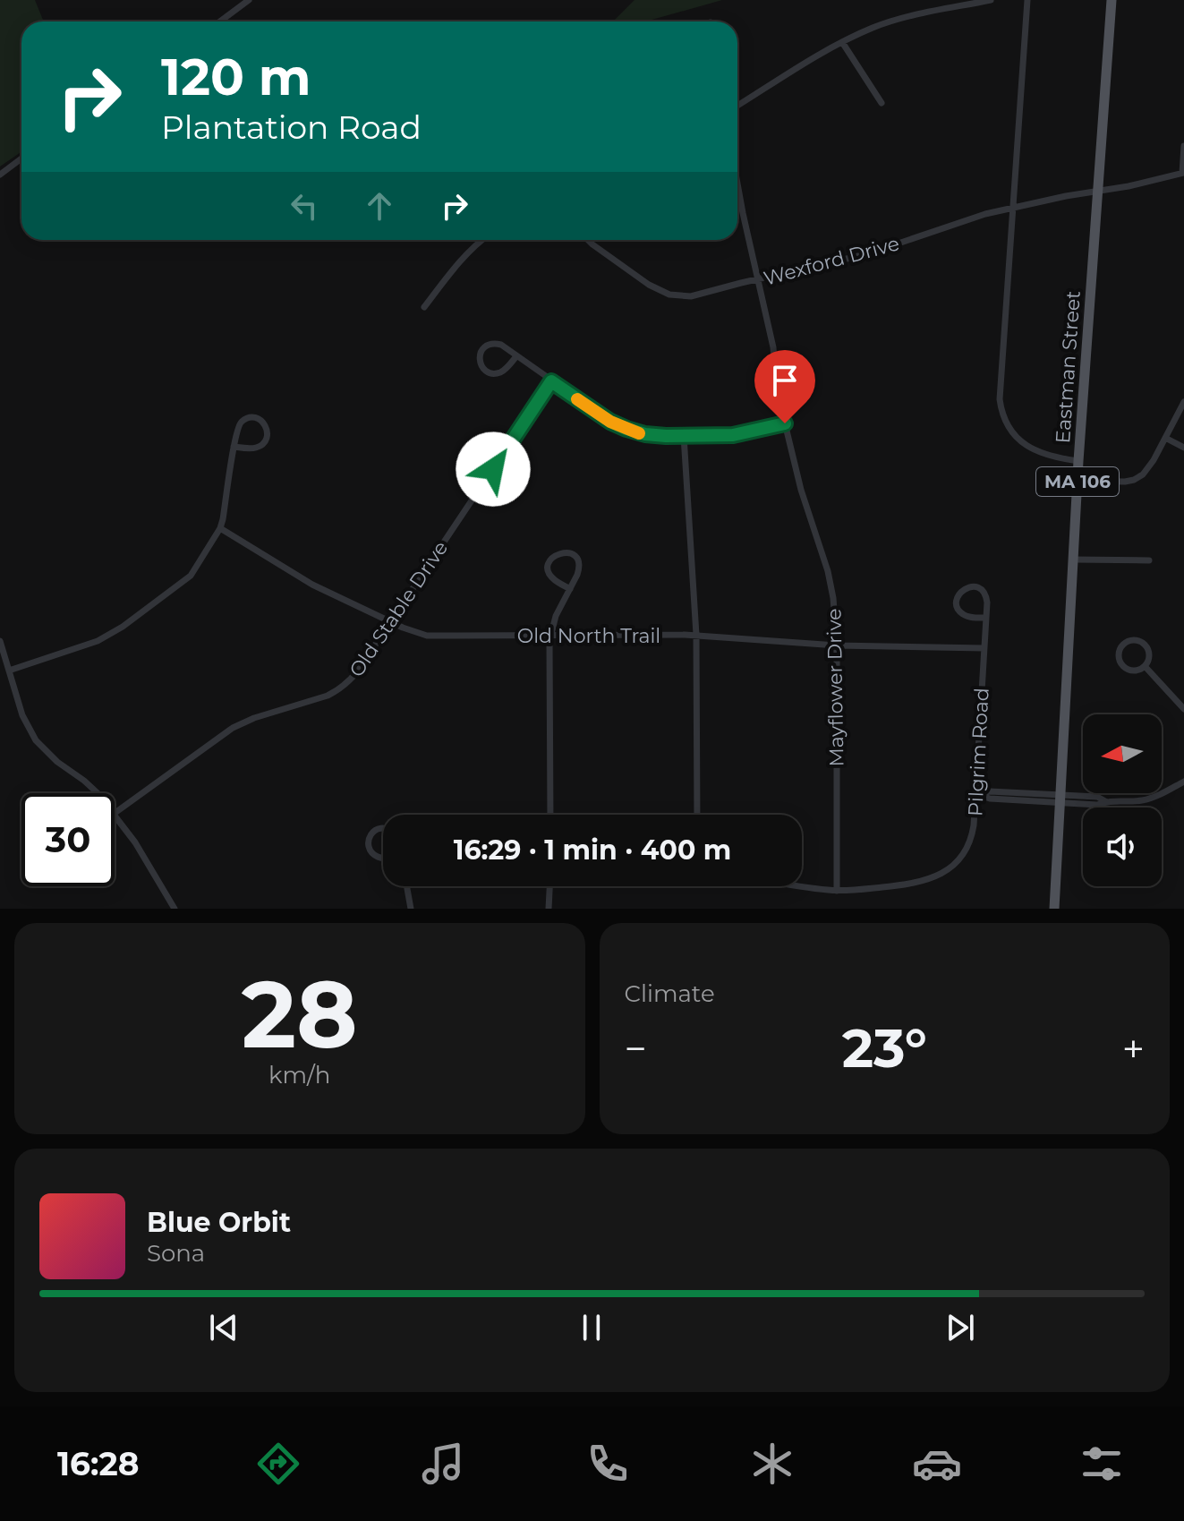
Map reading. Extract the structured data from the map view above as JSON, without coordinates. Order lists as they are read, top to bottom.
{
  "streets": {
    "main road": ["Eastman Street", "MA 106"],
    "street": [
      "Wexford Drive",
      "Old Stable Drive",
      "Old North Trail",
      "Mayflower Drive",
      "Pilgrim Road"
    ]
  },
  "crossings": [
    ["Wexford Drive", "Eastman Street"],
    ["Wexford Drive", "Mayflower Drive"],
    ["Old Stable Drive", "Old North Trail"],
    ["Old North Trail", "Mayflower Drive"],
    ["Old North Trail", "Pilgrim Road"],
    ["Mayflower Drive", "Pilgrim Road"]
  ],
  "north": "left",
  "page": {
    "turn": ["120 m", "Plantation Road"],
    "limit": "30",
    "trip": "16:29 · 1 min · 400 m",
    "tile": [
      ["28", "km/h"],
      "Climate"
    ],
    "heat": ["−", "23°", "+"],
    "song": ["Blue Orbit", "Sona"],
    "tabs": "16:28"
  }
}
